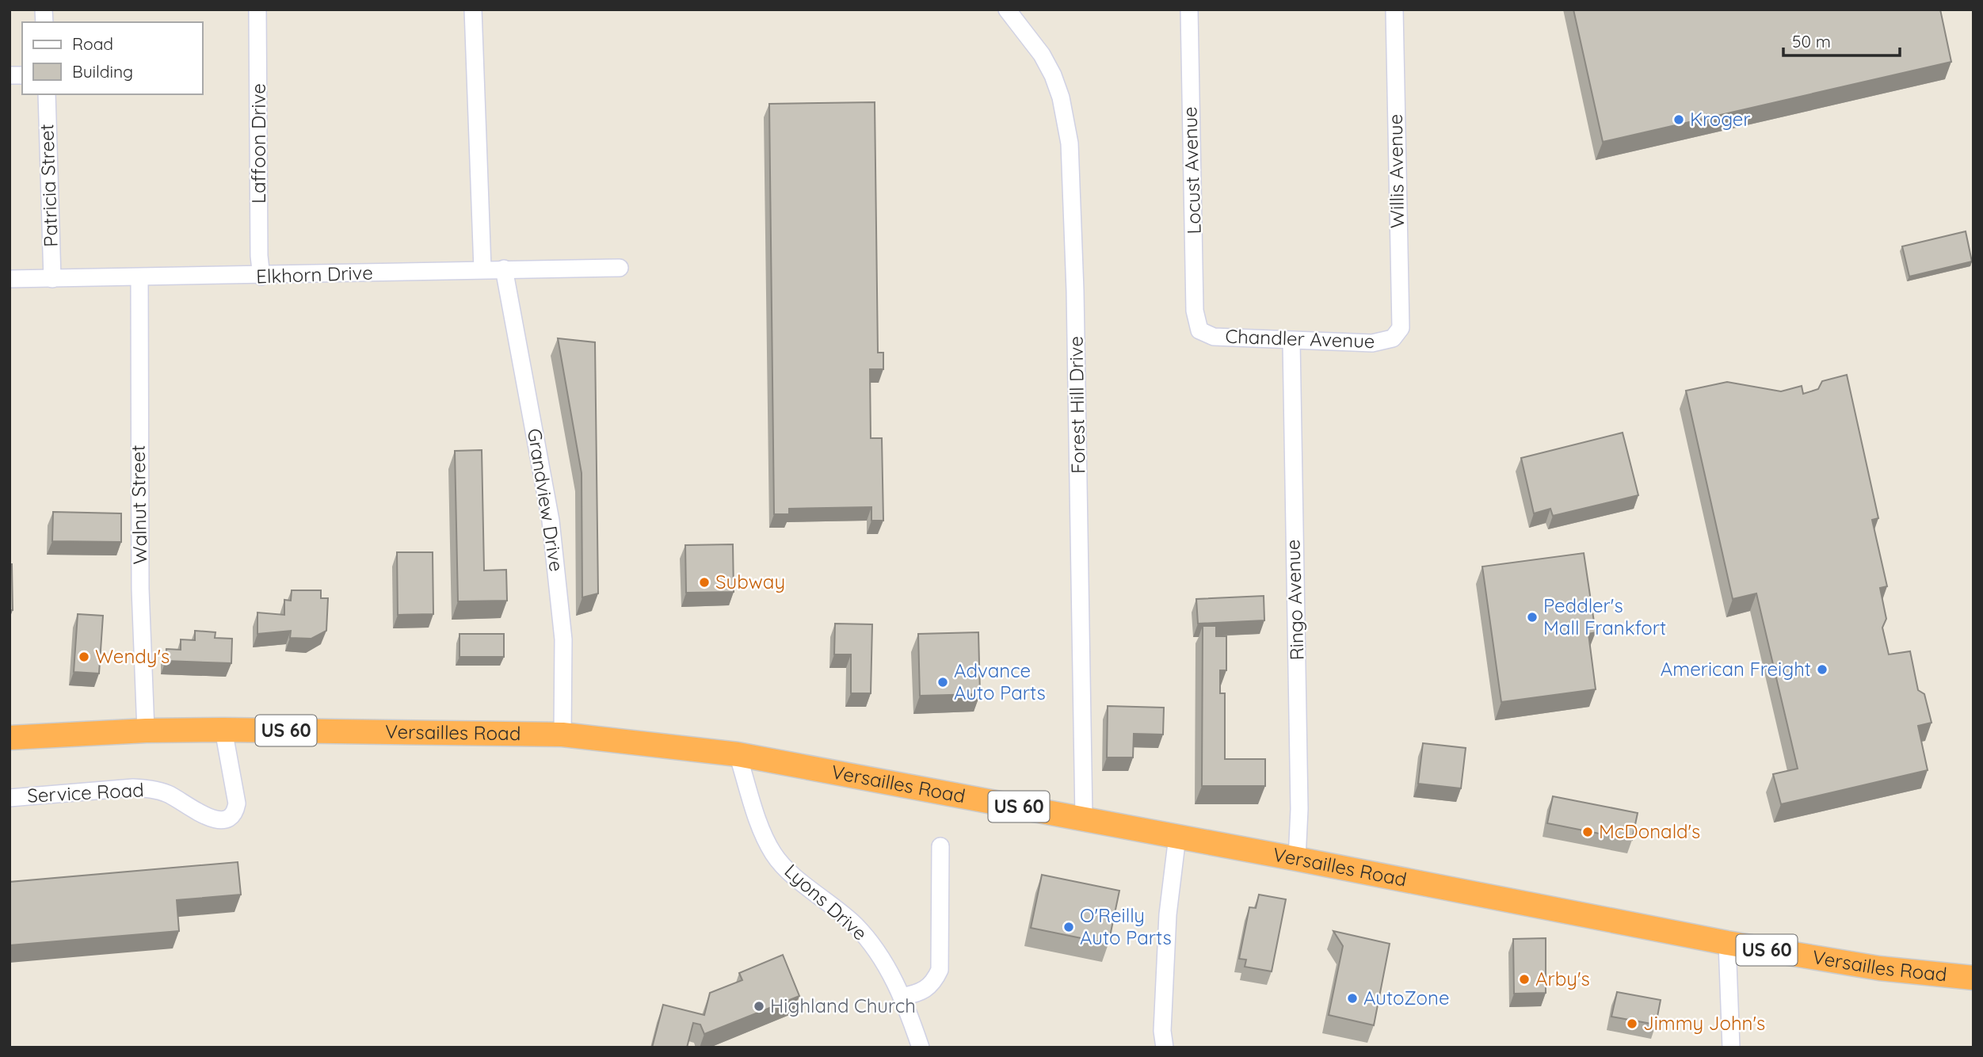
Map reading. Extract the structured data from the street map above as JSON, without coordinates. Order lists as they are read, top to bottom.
{
  "streets": {
    "highway": ["US 60", "Versailles Road"],
    "street": [
      "Laffoon Drive",
      "Locust Avenue",
      "Willis Avenue",
      "Patricia Street",
      "Elkhorn Drive",
      "Chandler Avenue",
      "Forest Hill Drive",
      "Grandview Drive",
      "Walnut Street",
      "Ringo Avenue",
      "Service Road",
      "Lyons Drive"
    ]
  },
  "crossings": [
    ["Laffoon Drive", "Elkhorn Drive"],
    ["Locust Avenue", "Chandler Avenue"],
    ["Willis Avenue", "Chandler Avenue"],
    ["Patricia Street", "Elkhorn Drive"],
    ["Elkhorn Drive", "Grandview Drive"],
    ["Elkhorn Drive", "Walnut Street"],
    ["Chandler Avenue", "Ringo Avenue"],
    ["Forest Hill Drive", "Versailles Road"],
    ["Grandview Drive", "Versailles Road"],
    ["Walnut Street", "Versailles Road"],
    ["Ringo Avenue", "Versailles Road"],
    ["Versailles Road", "Service Road"],
    ["Versailles Road", "Lyons Drive"]
  ],
  "places": [
    "Kroger",
    "Subway",
    "Peddler's Mall Frankfort",
    "Wendy's",
    "American Freight",
    "Advance Auto Parts",
    "McDonald's",
    "O'Reilly Auto Parts",
    "Arby's",
    "AutoZone",
    "Highland Church",
    "Jimmy John's"
  ],
  "legend": ["Road", "Building"],
  "scale_bar": "50 m"
}
